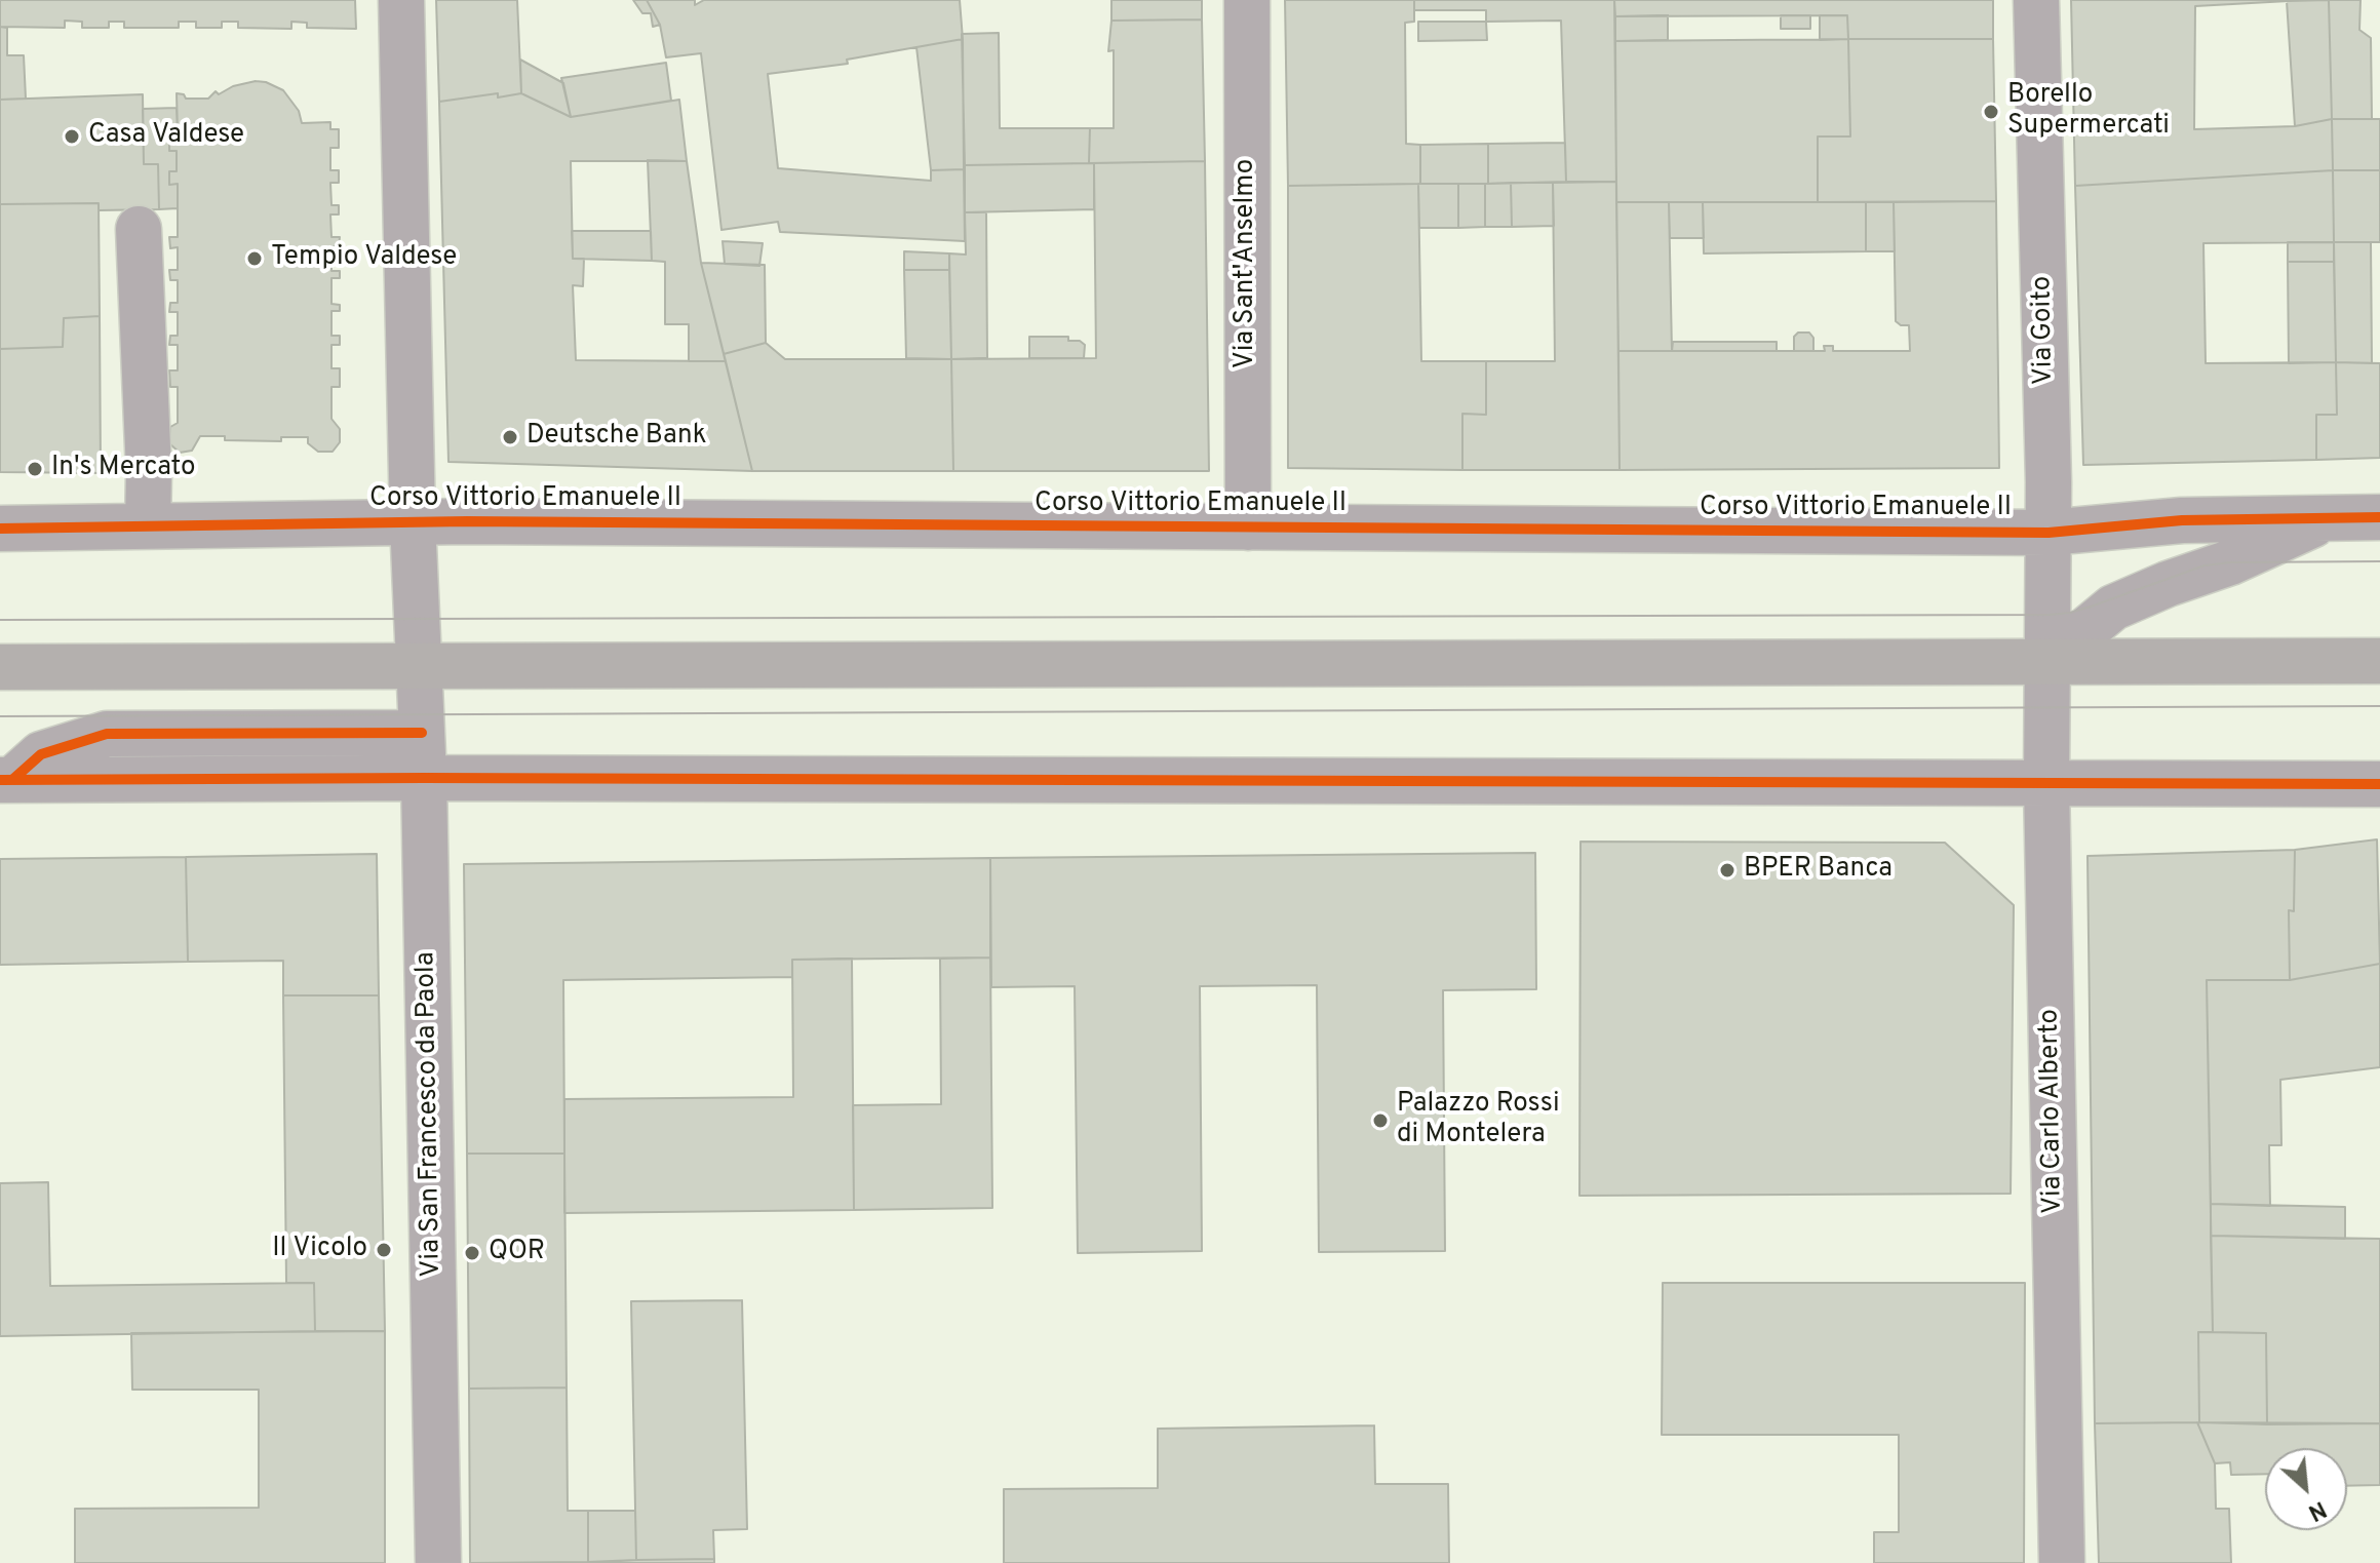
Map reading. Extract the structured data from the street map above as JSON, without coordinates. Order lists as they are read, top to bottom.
{
  "streets": {
    "street": [
      "Via Sant'Anselmo",
      "Via Goito",
      "Corso Vittorio Emanuele II",
      "Via Carlo Alberto",
      "Via San Francesco da Paola"
    ]
  },
  "crossings": [
    ["Via Sant'Anselmo", "Corso Vittorio Emanuele II"],
    ["Via Goito", "Corso Vittorio Emanuele II"],
    ["Via Goito", "Via Carlo Alberto"],
    ["Corso Vittorio Emanuele II", "Via San Francesco da Paola"]
  ],
  "places": [
    "Borello Supermercati",
    "Casa Valdese",
    "Tempio Valdese",
    "Deutsche Bank",
    "In's Mercato",
    "BPER Banca",
    "Palazzo Rossi di Montelera",
    "Il Vicolo",
    "QOR"
  ],
  "north": "bottom right"
}
